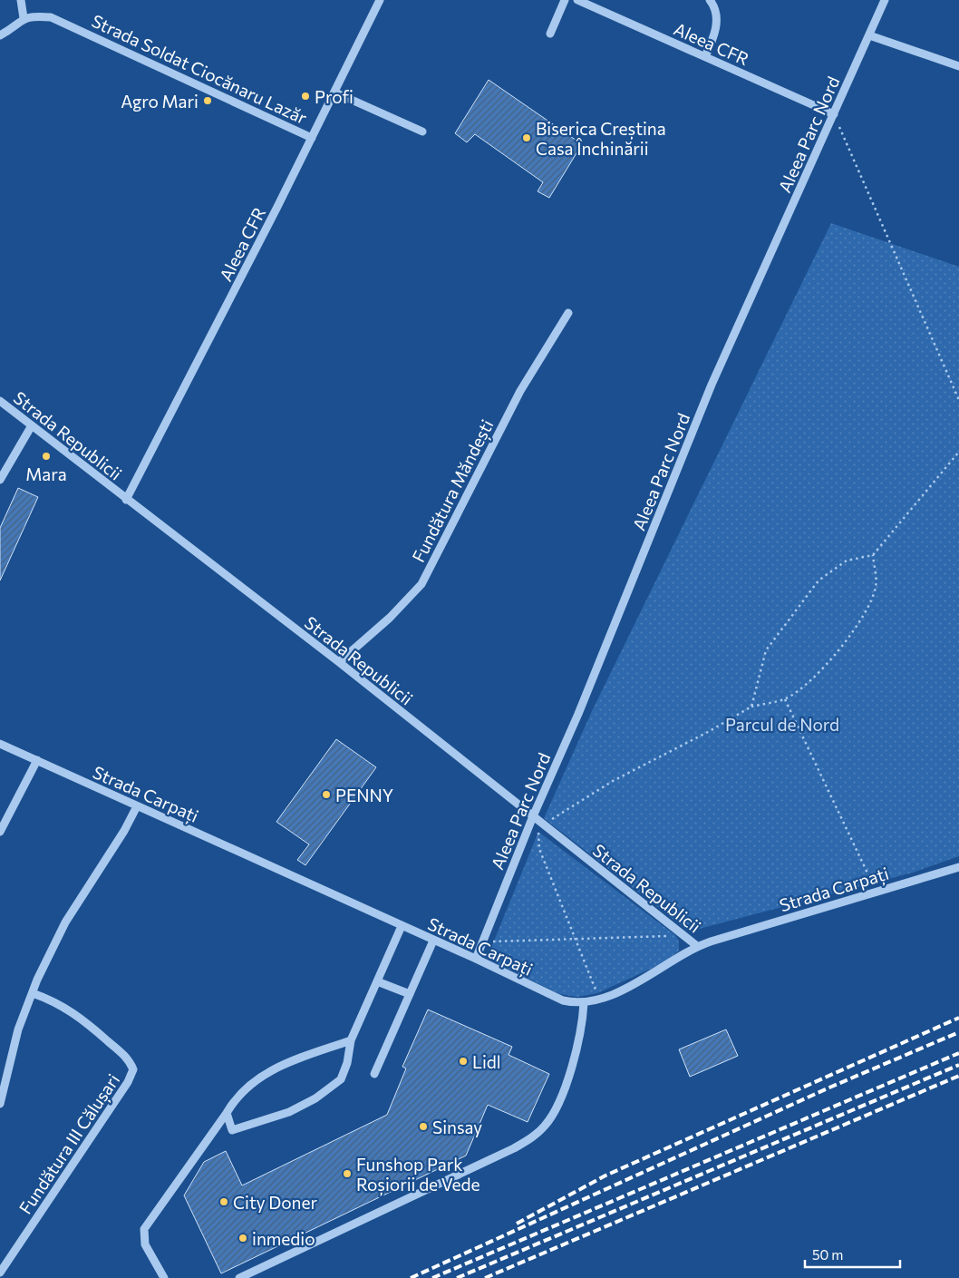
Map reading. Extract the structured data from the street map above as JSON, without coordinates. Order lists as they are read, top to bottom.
{
  "streets": {
    "street": [
      "Aleea CFR",
      "Strada Soldat Ciocănaru Lazăr",
      "Aleea Parc Nord",
      "Strada Republicii",
      "Fundătura Măndești",
      "Strada Carpați",
      "Fundătura III Călușari"
    ]
  },
  "crossings": [
    ["Aleea CFR", "Strada Soldat Ciocănaru Lazăr"],
    ["Aleea CFR", "Aleea Parc Nord"],
    ["Aleea CFR", "Strada Republicii"],
    ["Aleea Parc Nord", "Strada Republicii"],
    ["Aleea Parc Nord", "Strada Carpați"],
    ["Strada Republicii", "Fundătura Măndești"],
    ["Strada Republicii", "Strada Carpați"]
  ],
  "parks": ["Parcul de Nord"],
  "places": [
    "Profi",
    "Agro Mari",
    "Biserica Creștina Casa Închinării",
    "Mara",
    "PENNY",
    "Lidl",
    "Sinsay",
    "Funshop Park Roșiorii de Vede",
    "City Doner",
    "inmedio"
  ],
  "scale_bar": "50 m"
}
